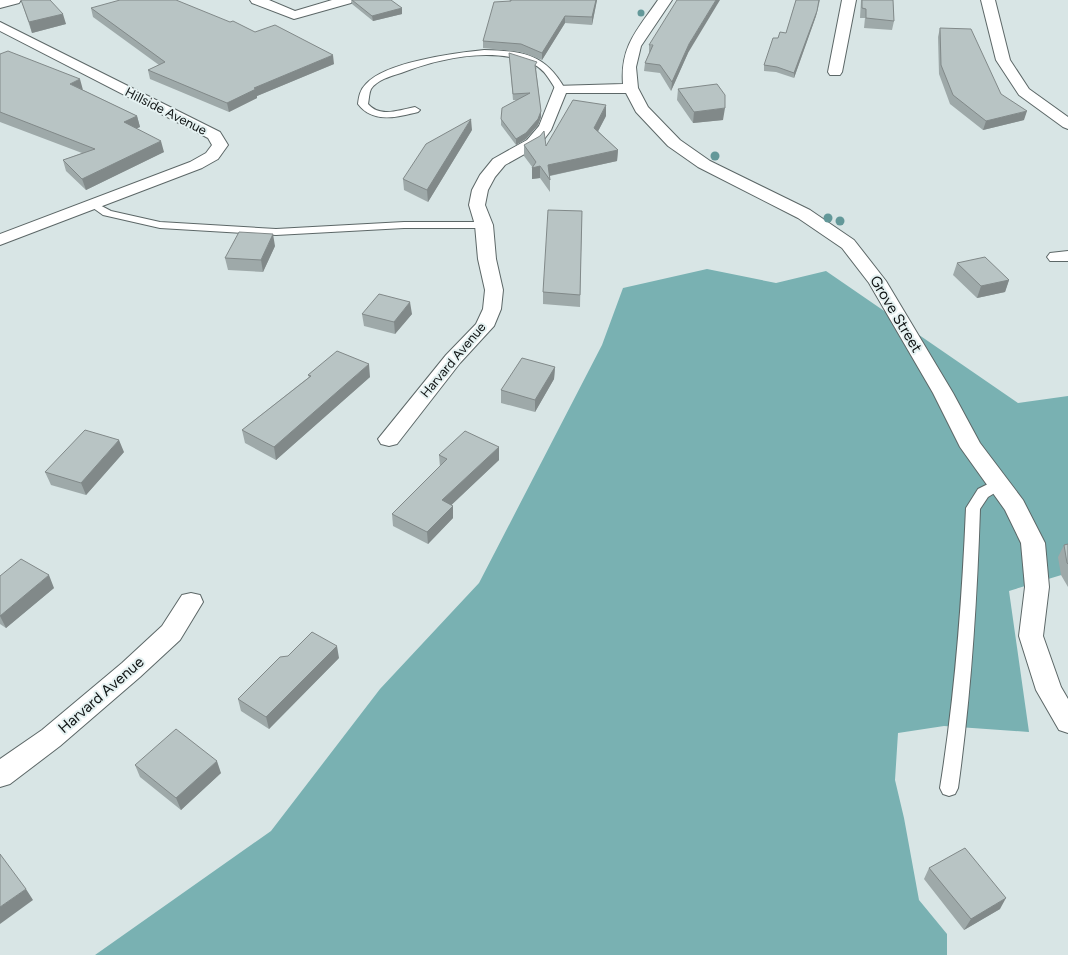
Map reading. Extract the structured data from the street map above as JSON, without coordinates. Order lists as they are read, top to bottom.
{
  "streets": {
    "street": ["Hillside Avenue", "Grove Street", "Harvard Avenue"]
  }
}
